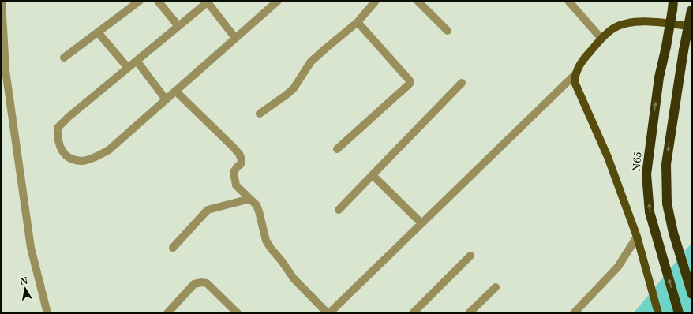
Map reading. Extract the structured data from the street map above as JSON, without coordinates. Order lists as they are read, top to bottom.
{
  "streets": {
    "highway": ["N65"]
  },
  "north": "top"
}
